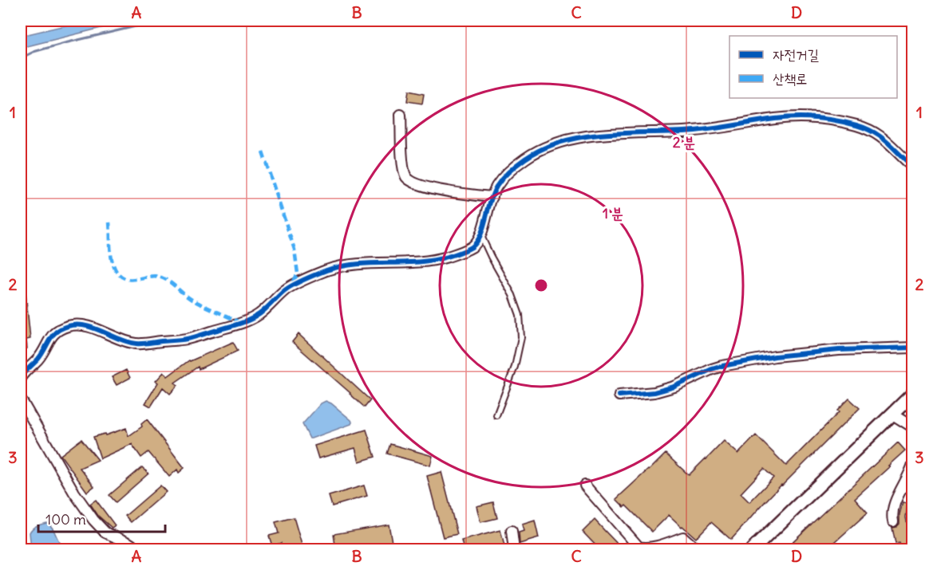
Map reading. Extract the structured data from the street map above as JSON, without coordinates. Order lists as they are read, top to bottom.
{
  "legend": ["자전거길", "산책로"],
  "scale_bar": "100 m",
  "grid": {
    "columns": [
      "A",
      "B",
      "C",
      "D"
    ],
    "rows": ["1", "2", "3"]
  },
  "rings": ["2 분", "1 분"]
}
